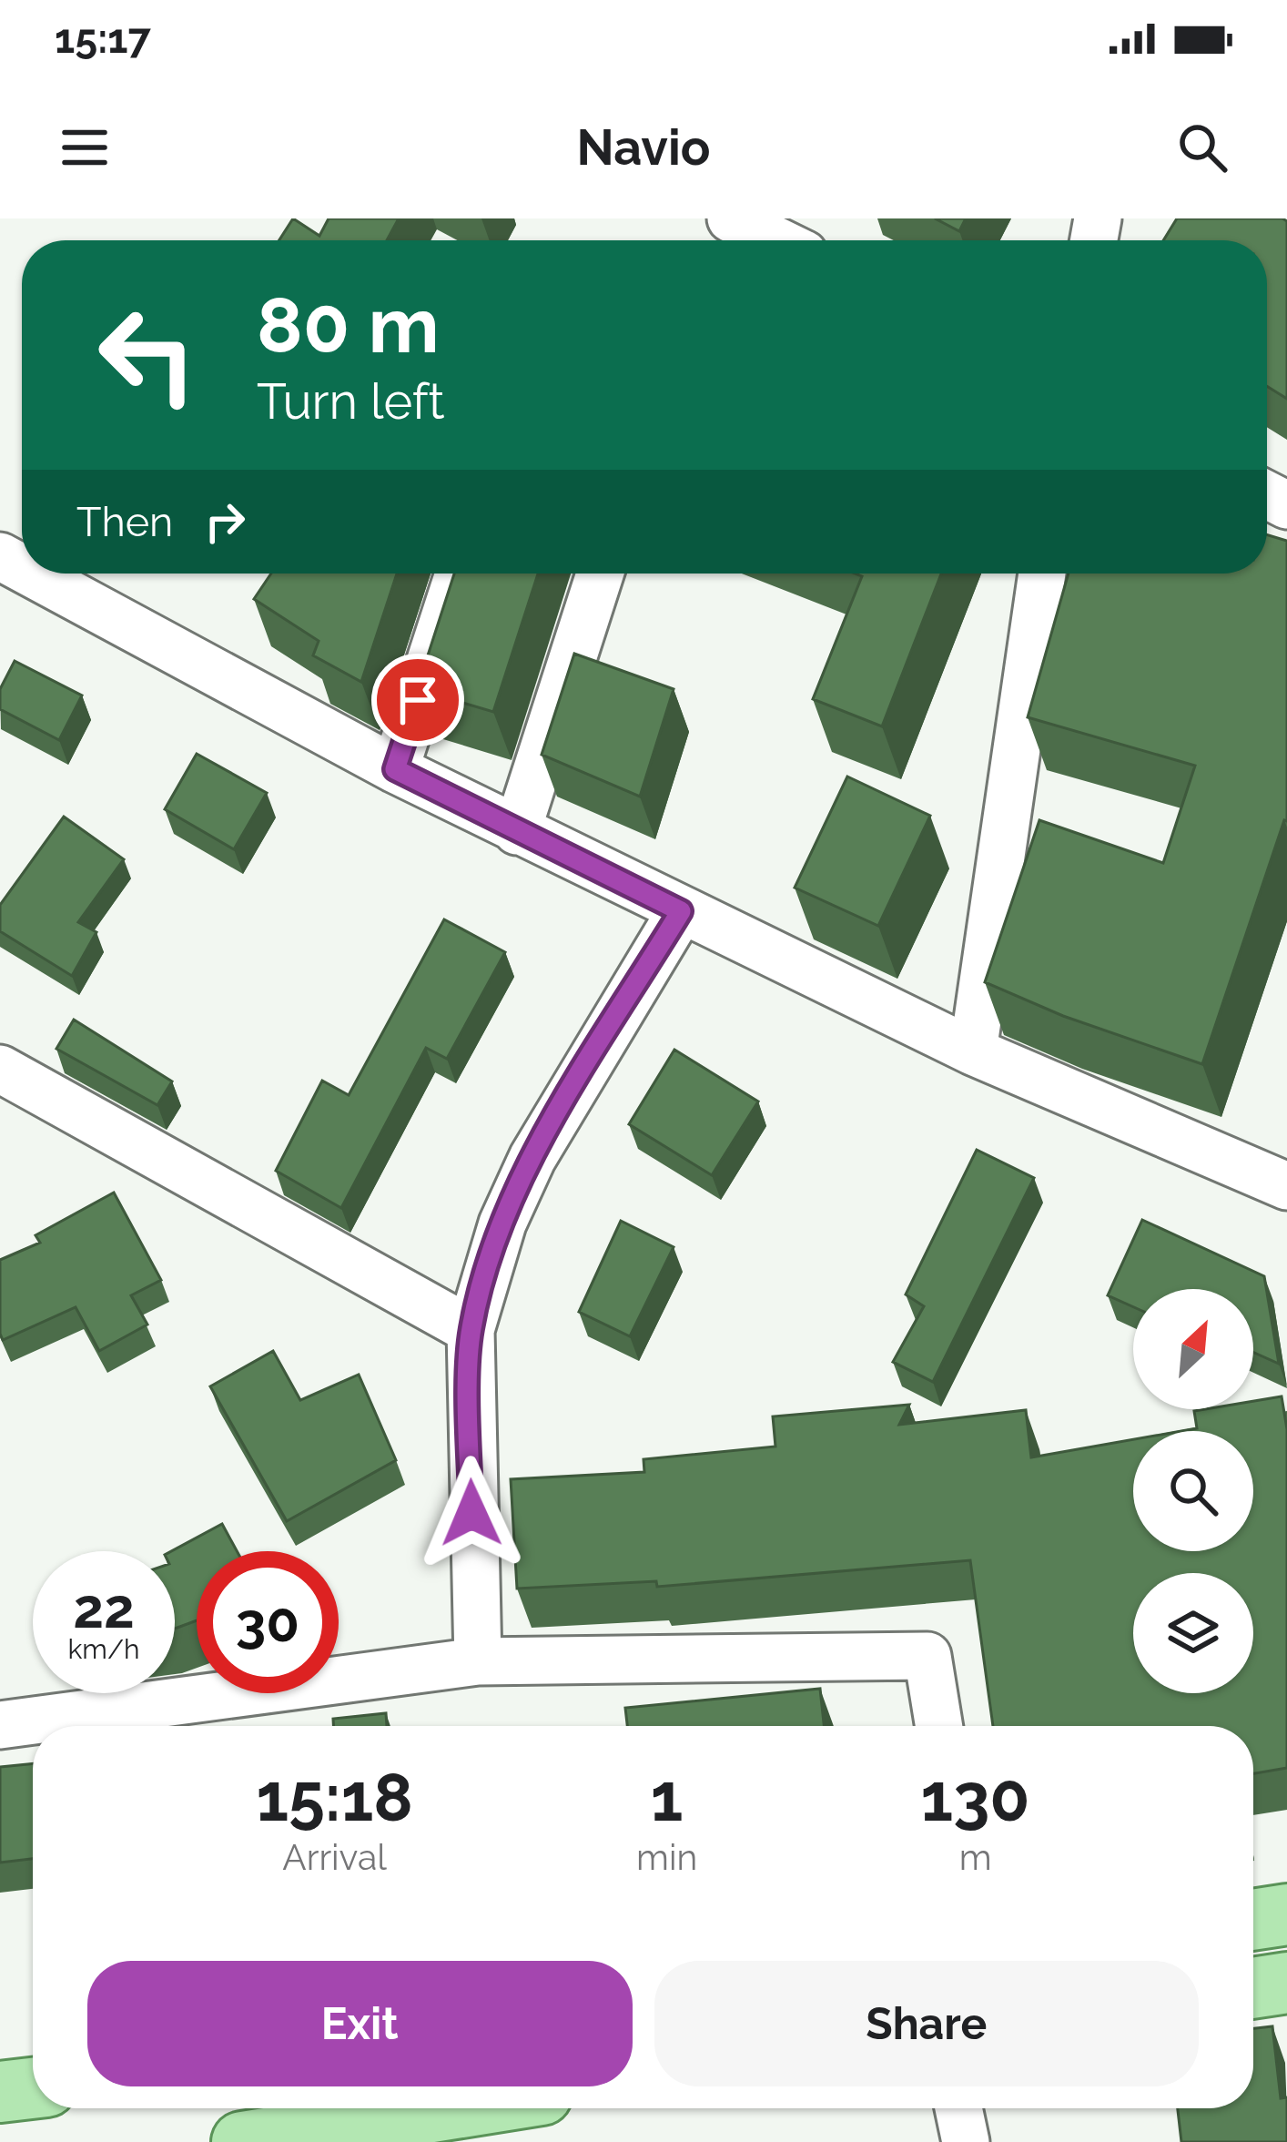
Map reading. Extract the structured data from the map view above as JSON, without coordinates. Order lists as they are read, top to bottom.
{
  "north": "top right",
  "page": {
    "status": "15:17",
    "header": "Navio",
    "turn": ["80 m", "Turn left"],
    "then": "Then",
    "speed": "22 km/h",
    "limit": "30",
    "eta": [
      "15:18",
      "Arrival",
      "1",
      "min",
      "130",
      "m"
    ],
    "buttons": ["Exit", "Share"]
  }
}
